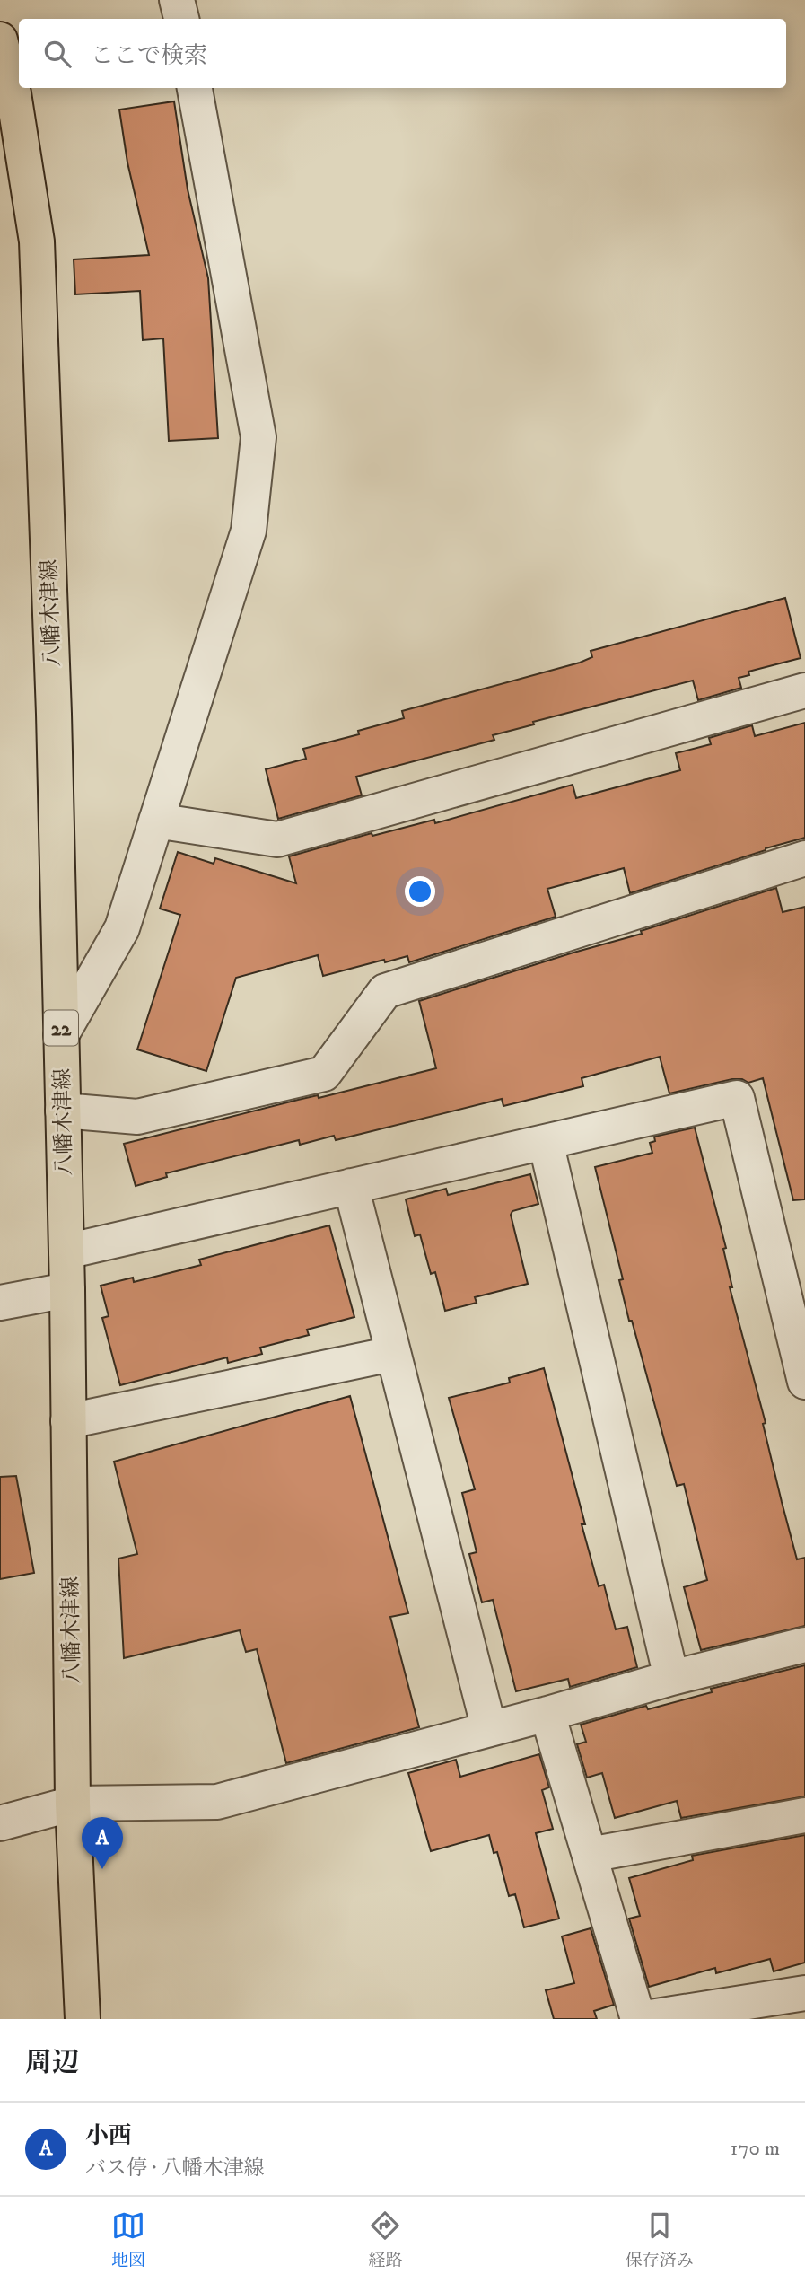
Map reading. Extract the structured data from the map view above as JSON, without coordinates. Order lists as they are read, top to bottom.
{
  "streets": {
    "main road": ["八幡木津線", "22"]
  },
  "page": {
    "search": "ここで検索",
    "pins": "A",
    "heading": "周辺",
    "list": [
      {
        "mark": "A",
        "name": "小西",
        "note": "バス停 · 八幡木津線",
        "value": "170 m"
      }
    ],
    "nav": ["地図", "経路", "保存済み"]
  }
}
